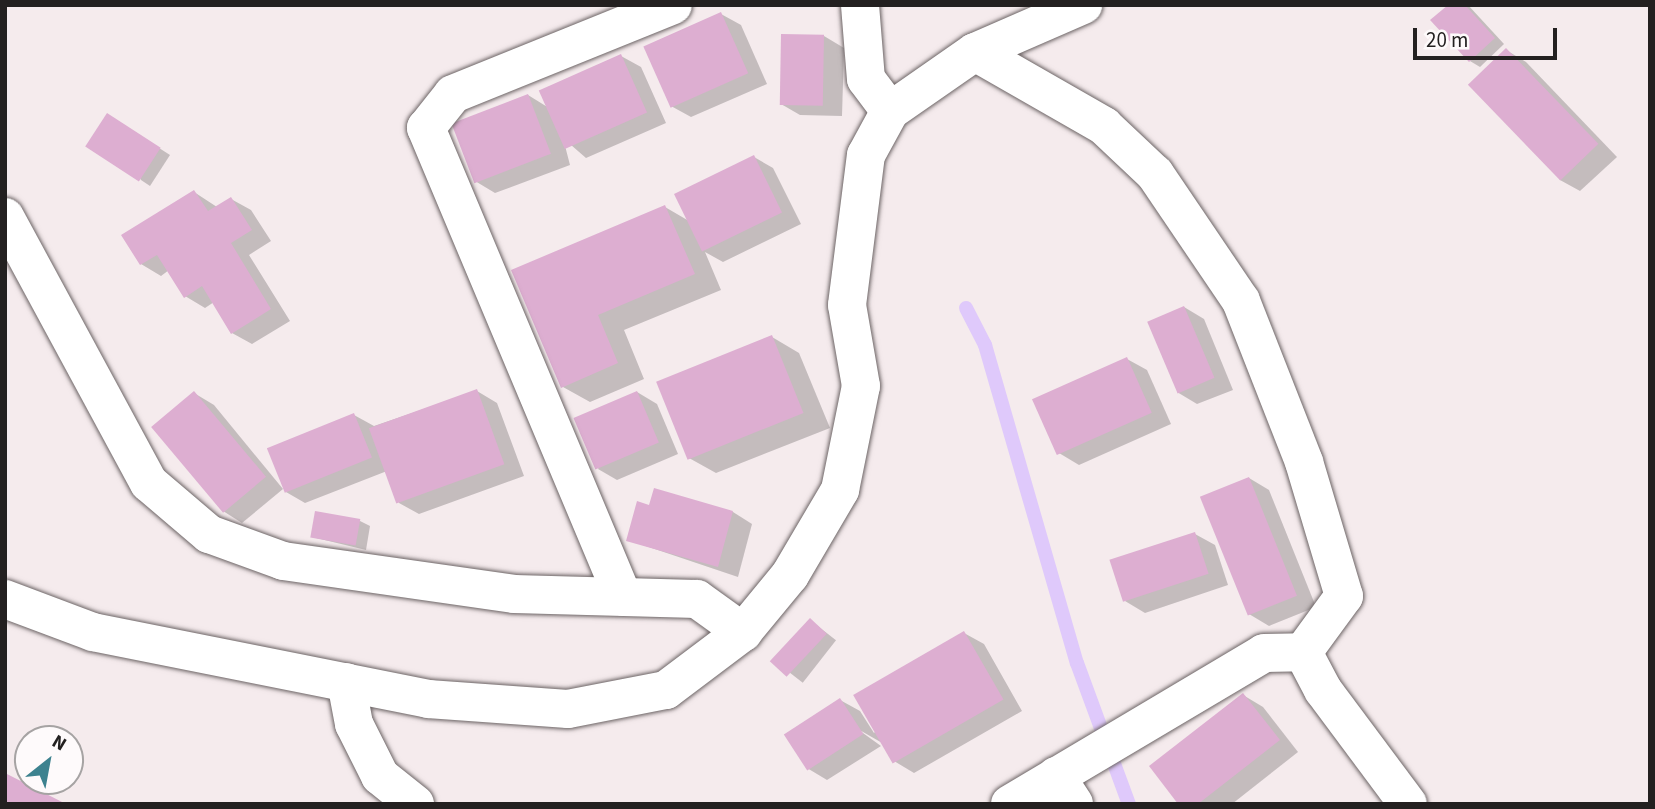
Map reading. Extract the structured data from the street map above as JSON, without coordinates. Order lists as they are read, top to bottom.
{
  "scale_bar": "20 m",
  "north": "top right"
}
